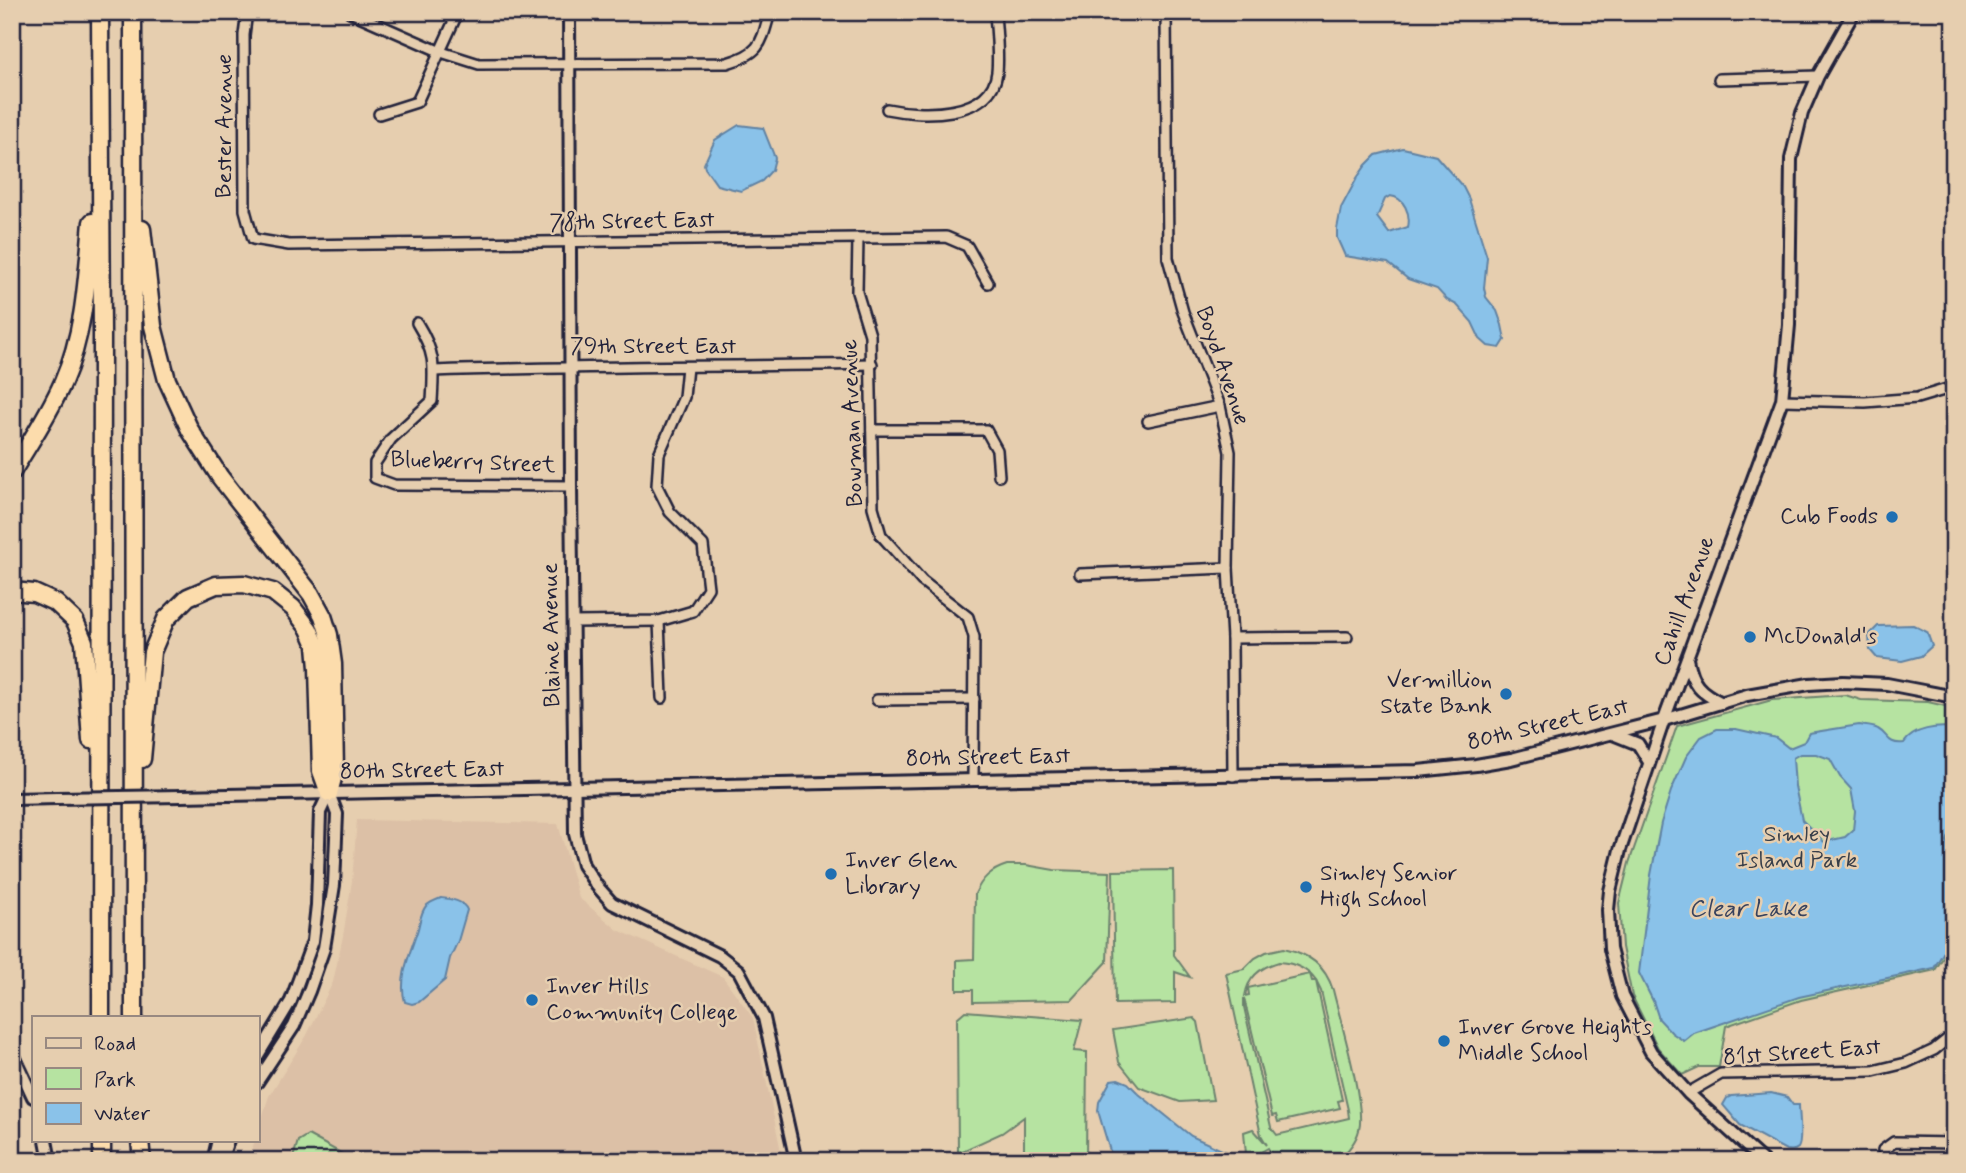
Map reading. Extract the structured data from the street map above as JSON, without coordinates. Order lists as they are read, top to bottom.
{
  "streets": {
    "street": [
      "Bester Avenue",
      "78th Street East",
      "79th Street East",
      "Boyd Avenue",
      "Bowman Avenue",
      "Blueberry Street",
      "Cahill Avenue",
      "Blaine Avenue",
      "80th Street East",
      "81st Street East"
    ]
  },
  "crossings": [
    ["Bester Avenue", "78th Street East"],
    ["78th Street East", "Bowman Avenue"],
    ["78th Street East", "Blaine Avenue"],
    ["79th Street East", "Bowman Avenue"],
    ["79th Street East", "Blueberry Street"],
    ["79th Street East", "Blaine Avenue"],
    ["Boyd Avenue", "80th Street East"],
    ["Bowman Avenue", "80th Street East"],
    ["Blueberry Street", "Blaine Avenue"],
    ["Cahill Avenue", "80th Street East"],
    ["Cahill Avenue", "81st Street East"],
    ["Blaine Avenue", "80th Street East"]
  ],
  "water": ["Clear Lake"],
  "parks": ["Simley Island Park"],
  "places": [
    "Cub Foods",
    "McDonald's",
    "Vermillion State Bank",
    "Inver Glen Library",
    "Simley Senior High School",
    "Inver Hills Community College",
    "Inver Grove Heights Middle School"
  ],
  "legend": ["Road", "Park", "Water"]
}
